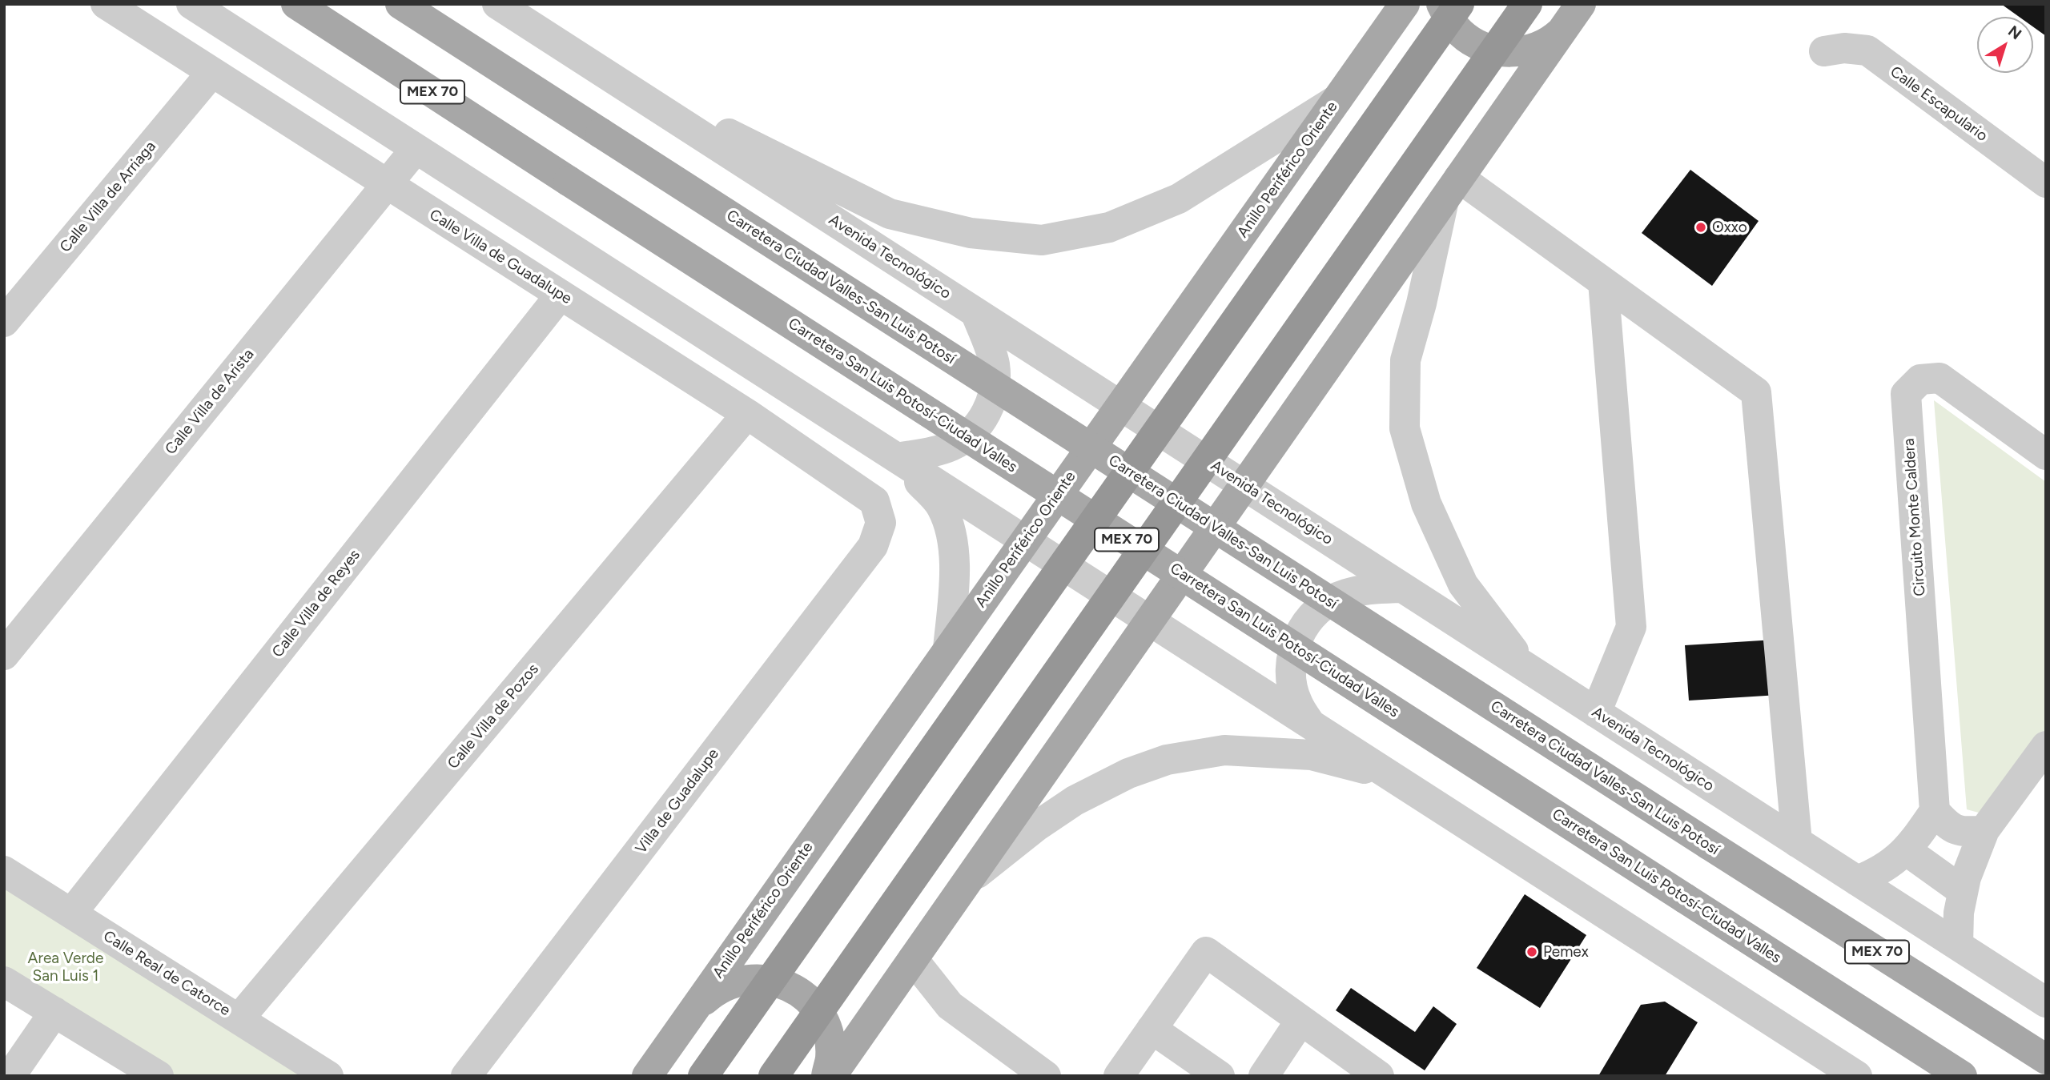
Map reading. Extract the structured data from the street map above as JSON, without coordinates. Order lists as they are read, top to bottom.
{
  "streets": {
    "main road": [
      "MEX 70",
      "Anillo Periférico Oriente",
      "Carretera Ciudad Valles-San Luis Potosí",
      "Carretera San Luis Potosí-Ciudad Valles"
    ],
    "street": [
      "Calle Escapulario",
      "Calle Villa de Arriaga",
      "Calle Villa de Guadalupe",
      "Avenida Tecnológico",
      "Calle Villa de Arista",
      "Circuito Monte Caldera",
      "Calle Villa de Reyes",
      "Calle Villa de Pozos",
      "Villa de Guadalupe",
      "Calle Real de Catorce"
    ]
  },
  "crossings": [
    ["Anillo Periférico Oriente", "Avenida Tecnológico"],
    ["Calle Villa de Arriaga", "Calle Villa de Guadalupe"],
    ["Calle Villa de Guadalupe", "Calle Villa de Arista"],
    ["Calle Villa de Guadalupe", "Calle Villa de Reyes"],
    ["Calle Villa de Guadalupe", "Calle Villa de Pozos"],
    ["Calle Villa de Guadalupe", "Villa de Guadalupe"],
    ["Calle Villa de Reyes", "Calle Real de Catorce"],
    ["Calle Villa de Pozos", "Calle Real de Catorce"]
  ],
  "parks": ["Area Verde San Luis 1"],
  "places": ["Oxxo", "Pemex"],
  "north": "top right"
}
